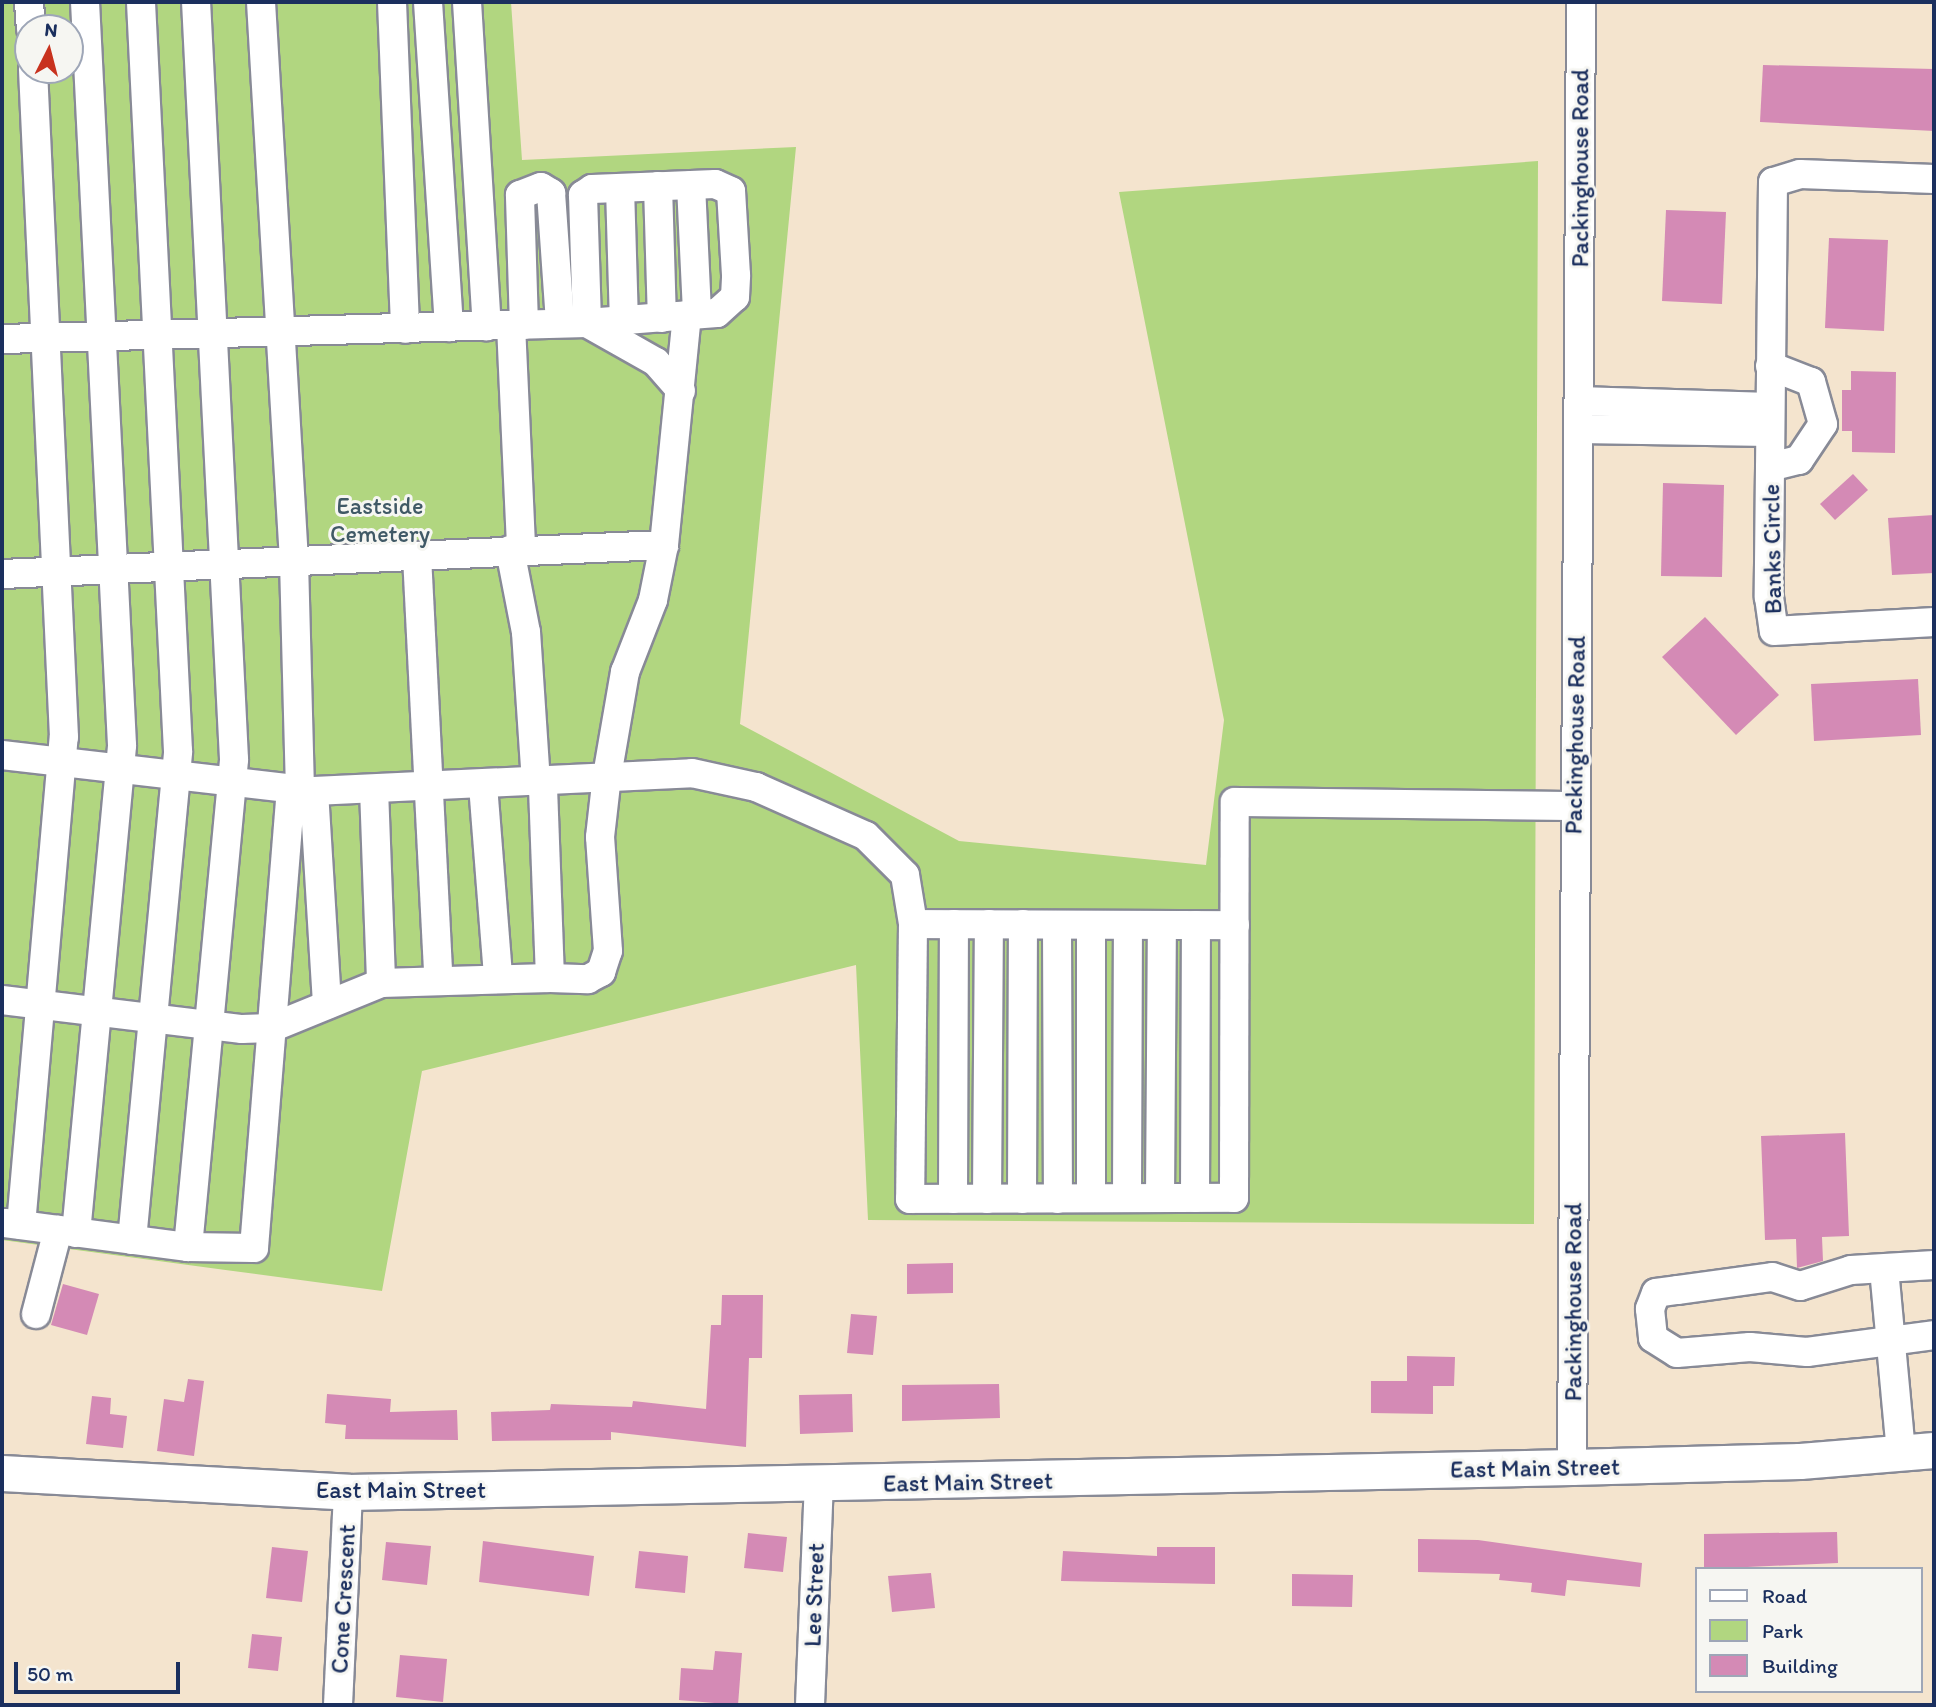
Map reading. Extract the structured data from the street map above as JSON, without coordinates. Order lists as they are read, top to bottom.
{
  "streets": {
    "main road": ["East Main Street"],
    "street": [
      "Packinghouse Road",
      "Banks Circle",
      "Lee Street",
      "Cone Crescent"
    ]
  },
  "crossings": [
    ["Packinghouse Road", "East Main Street"],
    ["East Main Street", "Lee Street"],
    ["East Main Street", "Cone Crescent"]
  ],
  "parks": ["Eastside Cemetery"],
  "legend": ["Road", "Park", "Building"],
  "scale_bar": "50 m",
  "north": "top"
}
